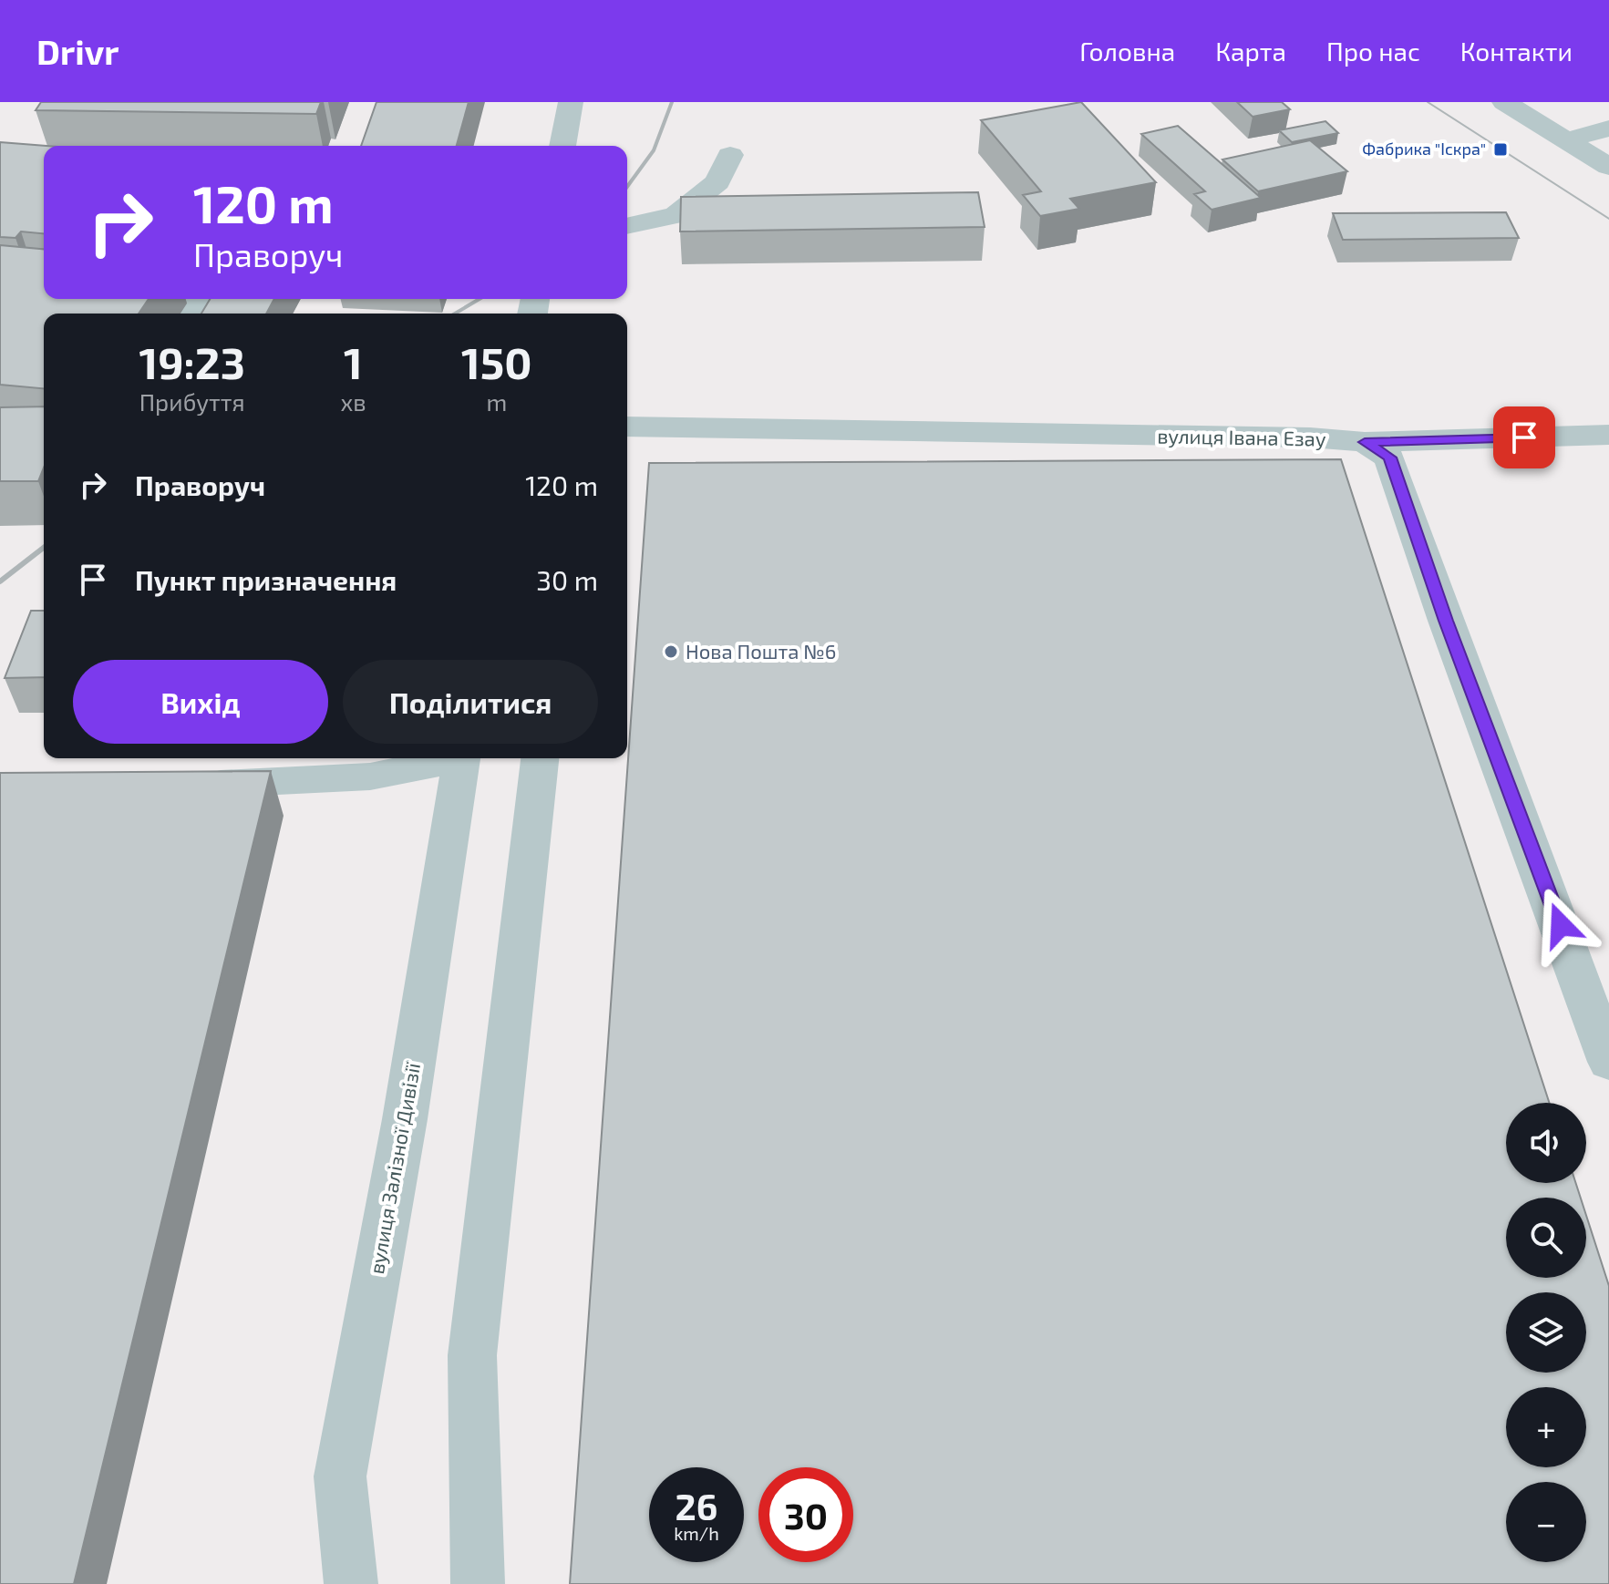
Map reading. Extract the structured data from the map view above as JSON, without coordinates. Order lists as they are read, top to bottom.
{
  "streets": {
    "street": ["вулиця Івана Езау", "вулиця Залізної Дивізії"]
  },
  "places": {
    "transit": ["Фабрика \"Іскра\""],
    "other": ["Нова Пошта №6"]
  },
  "page": {
    "header": "Drivr",
    "nav": [
      "Головна",
      "Карта",
      "Про нас",
      "Контакти"
    ],
    "turn": ["120 m", "Праворуч"],
    "eta": [
      "19:23",
      "Прибуття",
      "1",
      "хв",
      "150",
      "m"
    ],
    "list": [
      {
        "name": "Праворуч",
        "value": "120 m"
      },
      {
        "name": "Пункт призначення",
        "value": "30 m"
      }
    ],
    "buttons": ["Вихід", "Поділитися"],
    "map_buttons": ["+", "−"],
    "speed": "26 km/h",
    "limit": "30"
  }
}
